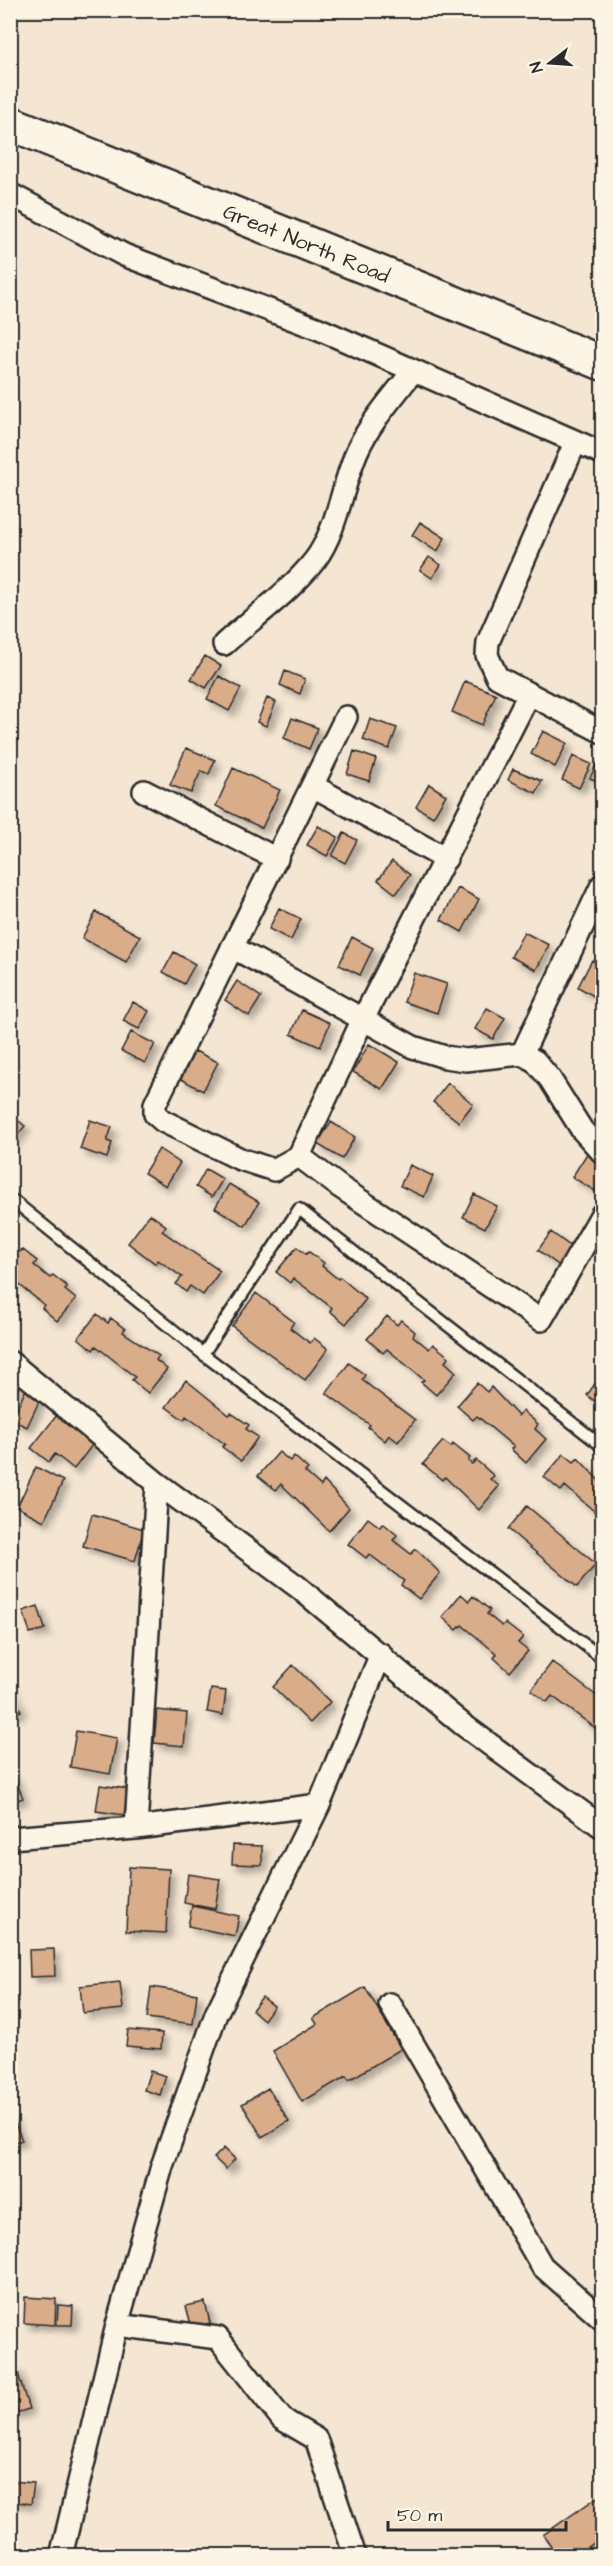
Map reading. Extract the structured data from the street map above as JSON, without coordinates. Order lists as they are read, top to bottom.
{
  "streets": {
    "highway": ["Great North Road"]
  },
  "scale_bar": "50 m",
  "north": "left"
}
